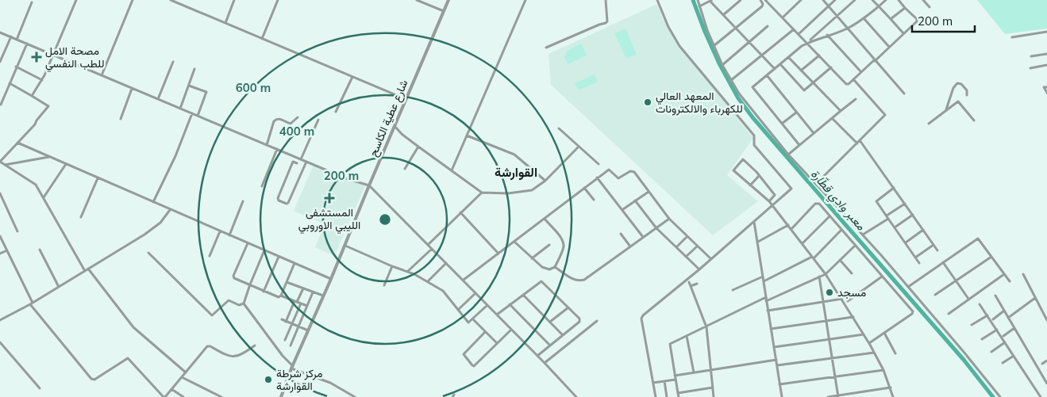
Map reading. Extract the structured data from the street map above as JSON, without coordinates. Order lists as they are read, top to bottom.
{
  "streets": {
    "street": ["شارع عطية الكاسح"]
  },
  "districts": ["القوارشة"],
  "water": ["معبر وادي قطّارة"],
  "places": {
    "health": ["مصحة الامل للطب النفسي", "المستشفی الليبي الاوروبي"],
    "other": ["المعهد العالي للكهرباء والالكترونات", "مسجد", "مركز شرطة القوارشة"]
  },
  "scale_bar": "200 m",
  "rings": ["600 m", "400 m", "200 m"]
}
